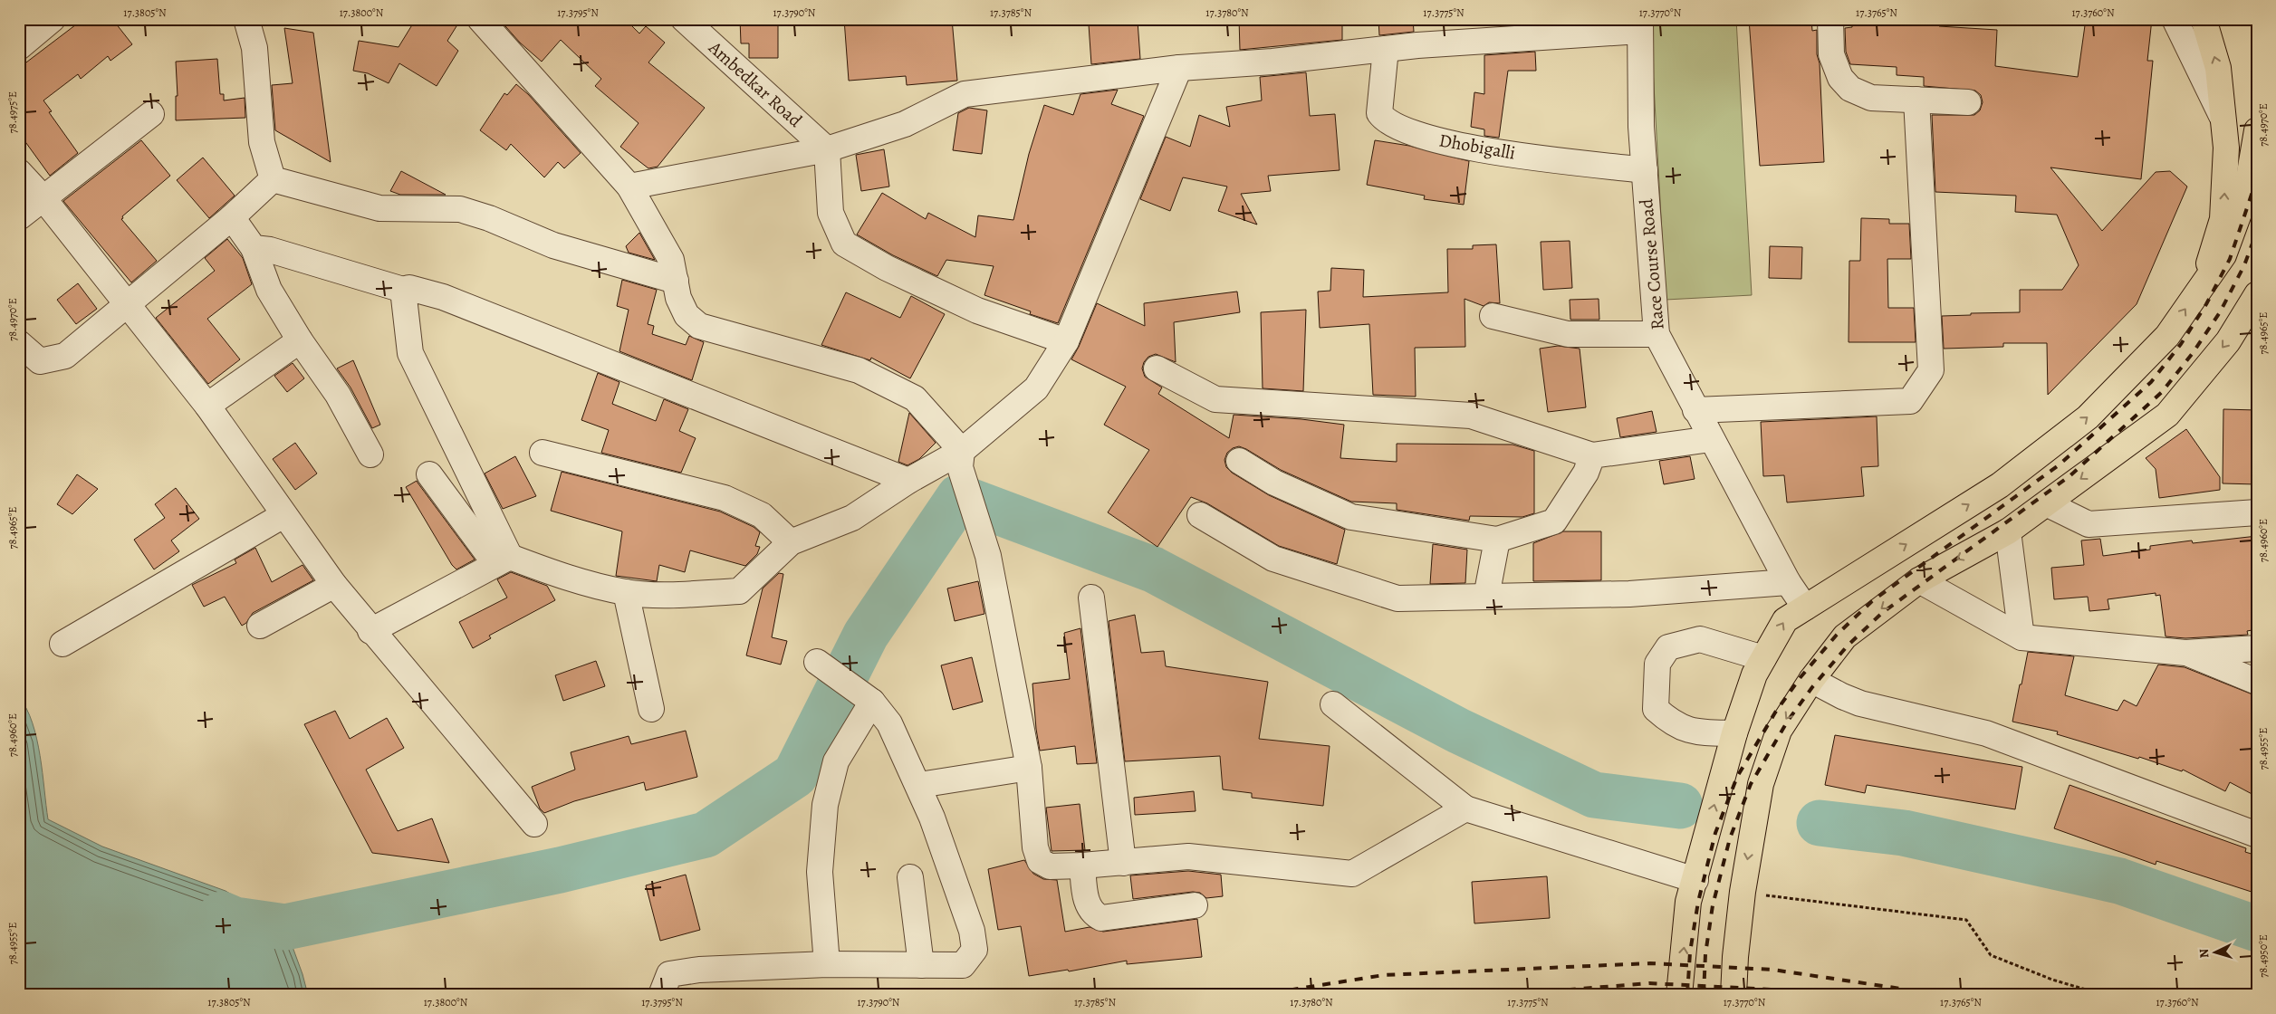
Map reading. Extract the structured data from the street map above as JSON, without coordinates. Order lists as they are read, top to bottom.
{
  "streets": {
    "street": ["Ambedkar Road", "Dhobigalli", "Race Course Road"]
  },
  "crossings": [
    ["Dhobigalli", "Race Course Road"]
  ],
  "north": "left",
  "coordinates": [
    "17.3805°N",
    "17.3800°N",
    "17.3795°N",
    "17.3790°N",
    "17.3785°N",
    "17.3780°N",
    "17.3775°N",
    "17.3770°N",
    "17.3765°N",
    "17.3760°N",
    "78.4975°E",
    "78.4970°E",
    "78.4965°E",
    "78.4960°E",
    "78.4955°E",
    "78.4950°E"
  ]
}
